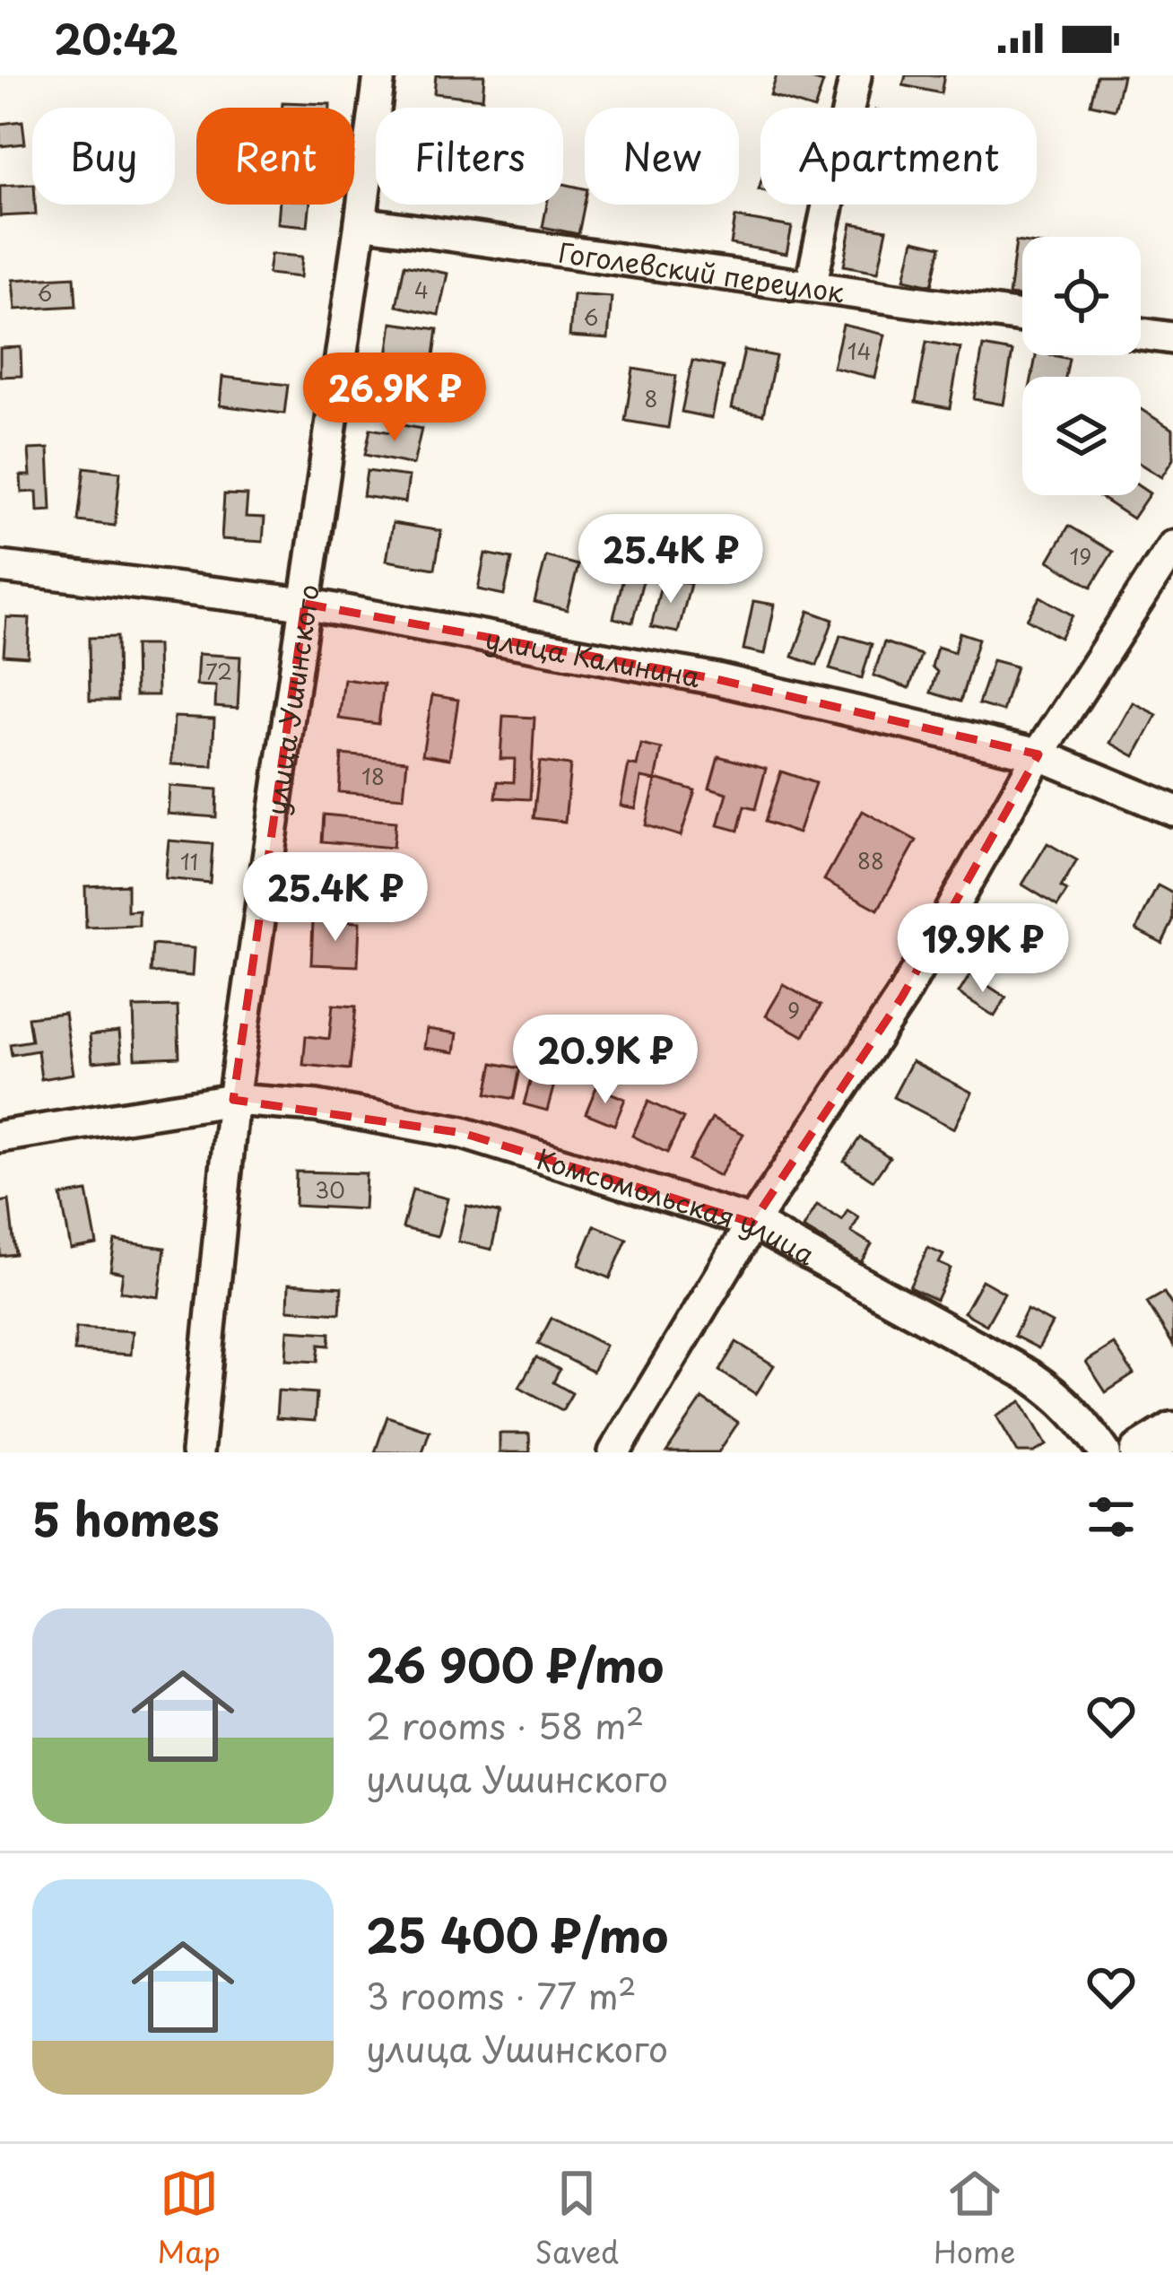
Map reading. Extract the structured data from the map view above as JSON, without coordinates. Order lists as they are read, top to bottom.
{
  "streets": {
    "street": [
      "Гоголевский переулок",
      "улица Калинина",
      "улица Ушинского",
      "Комсомольская улица"
    ]
  },
  "crossings": [
    ["Гоголевский переулок", "улица Ушинского"],
    ["улица Калинина", "улица Ушинского"],
    ["улица Ушинского", "Комсомольская улица"]
  ],
  "house_numbers": [
    "4",
    "6",
    "6",
    "14",
    "8",
    "19",
    "72",
    "18",
    "88",
    "11",
    "9",
    "30"
  ],
  "page": {
    "status": "20:42",
    "chip": [
      "Buy",
      "Rent",
      "Filters",
      "New",
      "Apartment"
    ],
    "price": [
      "26.9K ₽",
      "25.4K ₽",
      "25.4K ₽",
      "19.9K ₽",
      "20.9K ₽"
    ],
    "heading": "5 homes",
    "list": [
      {
        "name": "26 900 ₽/mo",
        "note": "2 rooms · 58 m² · улица Ушинского"
      },
      {
        "name": "25 400 ₽/mo",
        "note": "3 rooms · 77 m² · улица Ушинского"
      }
    ],
    "tabs": ["Map", "Saved", "Home"]
  }
}
